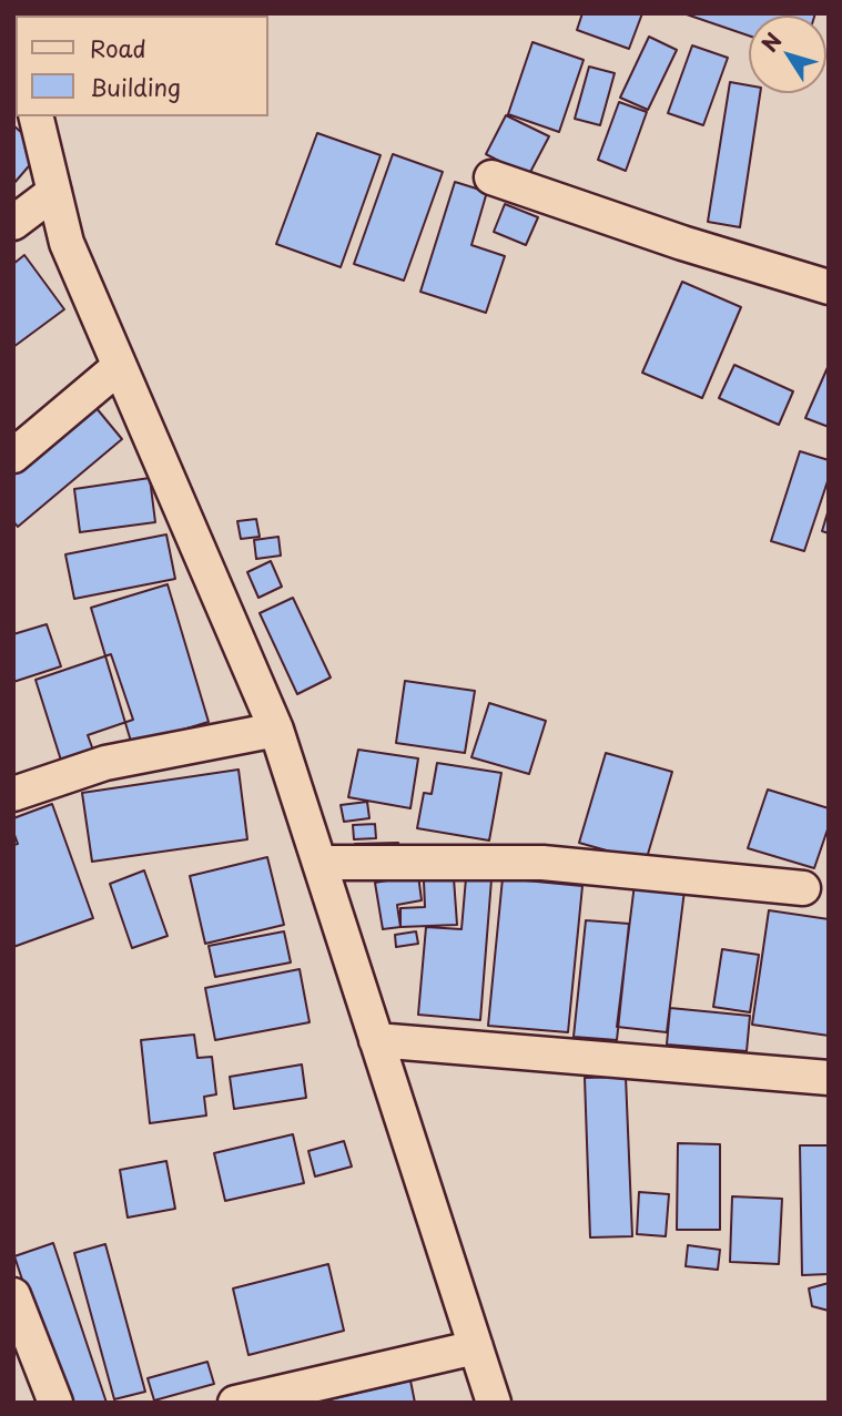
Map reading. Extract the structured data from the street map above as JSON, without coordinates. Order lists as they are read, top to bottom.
{
  "legend": ["Road", "Building"],
  "north": "top left"
}
